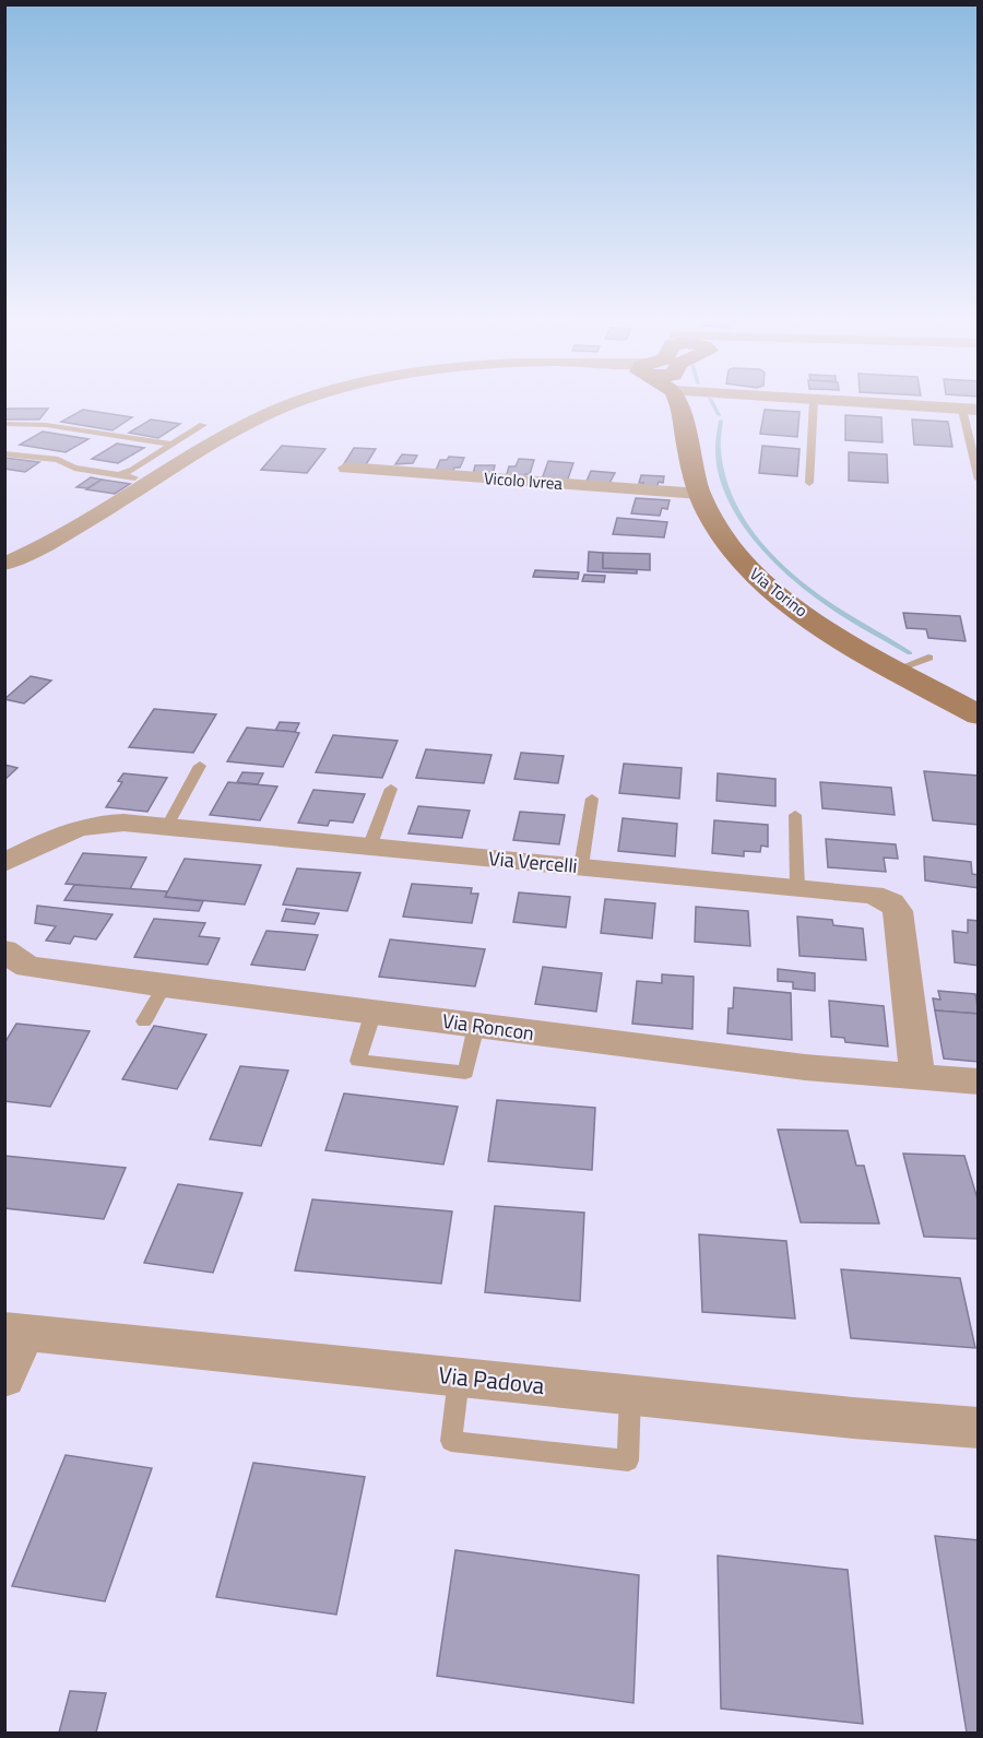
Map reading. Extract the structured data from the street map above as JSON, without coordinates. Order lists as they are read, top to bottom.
{
  "streets": {
    "street": [
      "Vicolo Ivrea",
      "Via Torino",
      "Via Vercelli",
      "Via Roncon",
      "Via Padova"
    ]
  },
  "crossings": [
    ["Vicolo Ivrea", "Via Torino"],
    ["Via Vercelli", "Via Roncon"]
  ]
}
